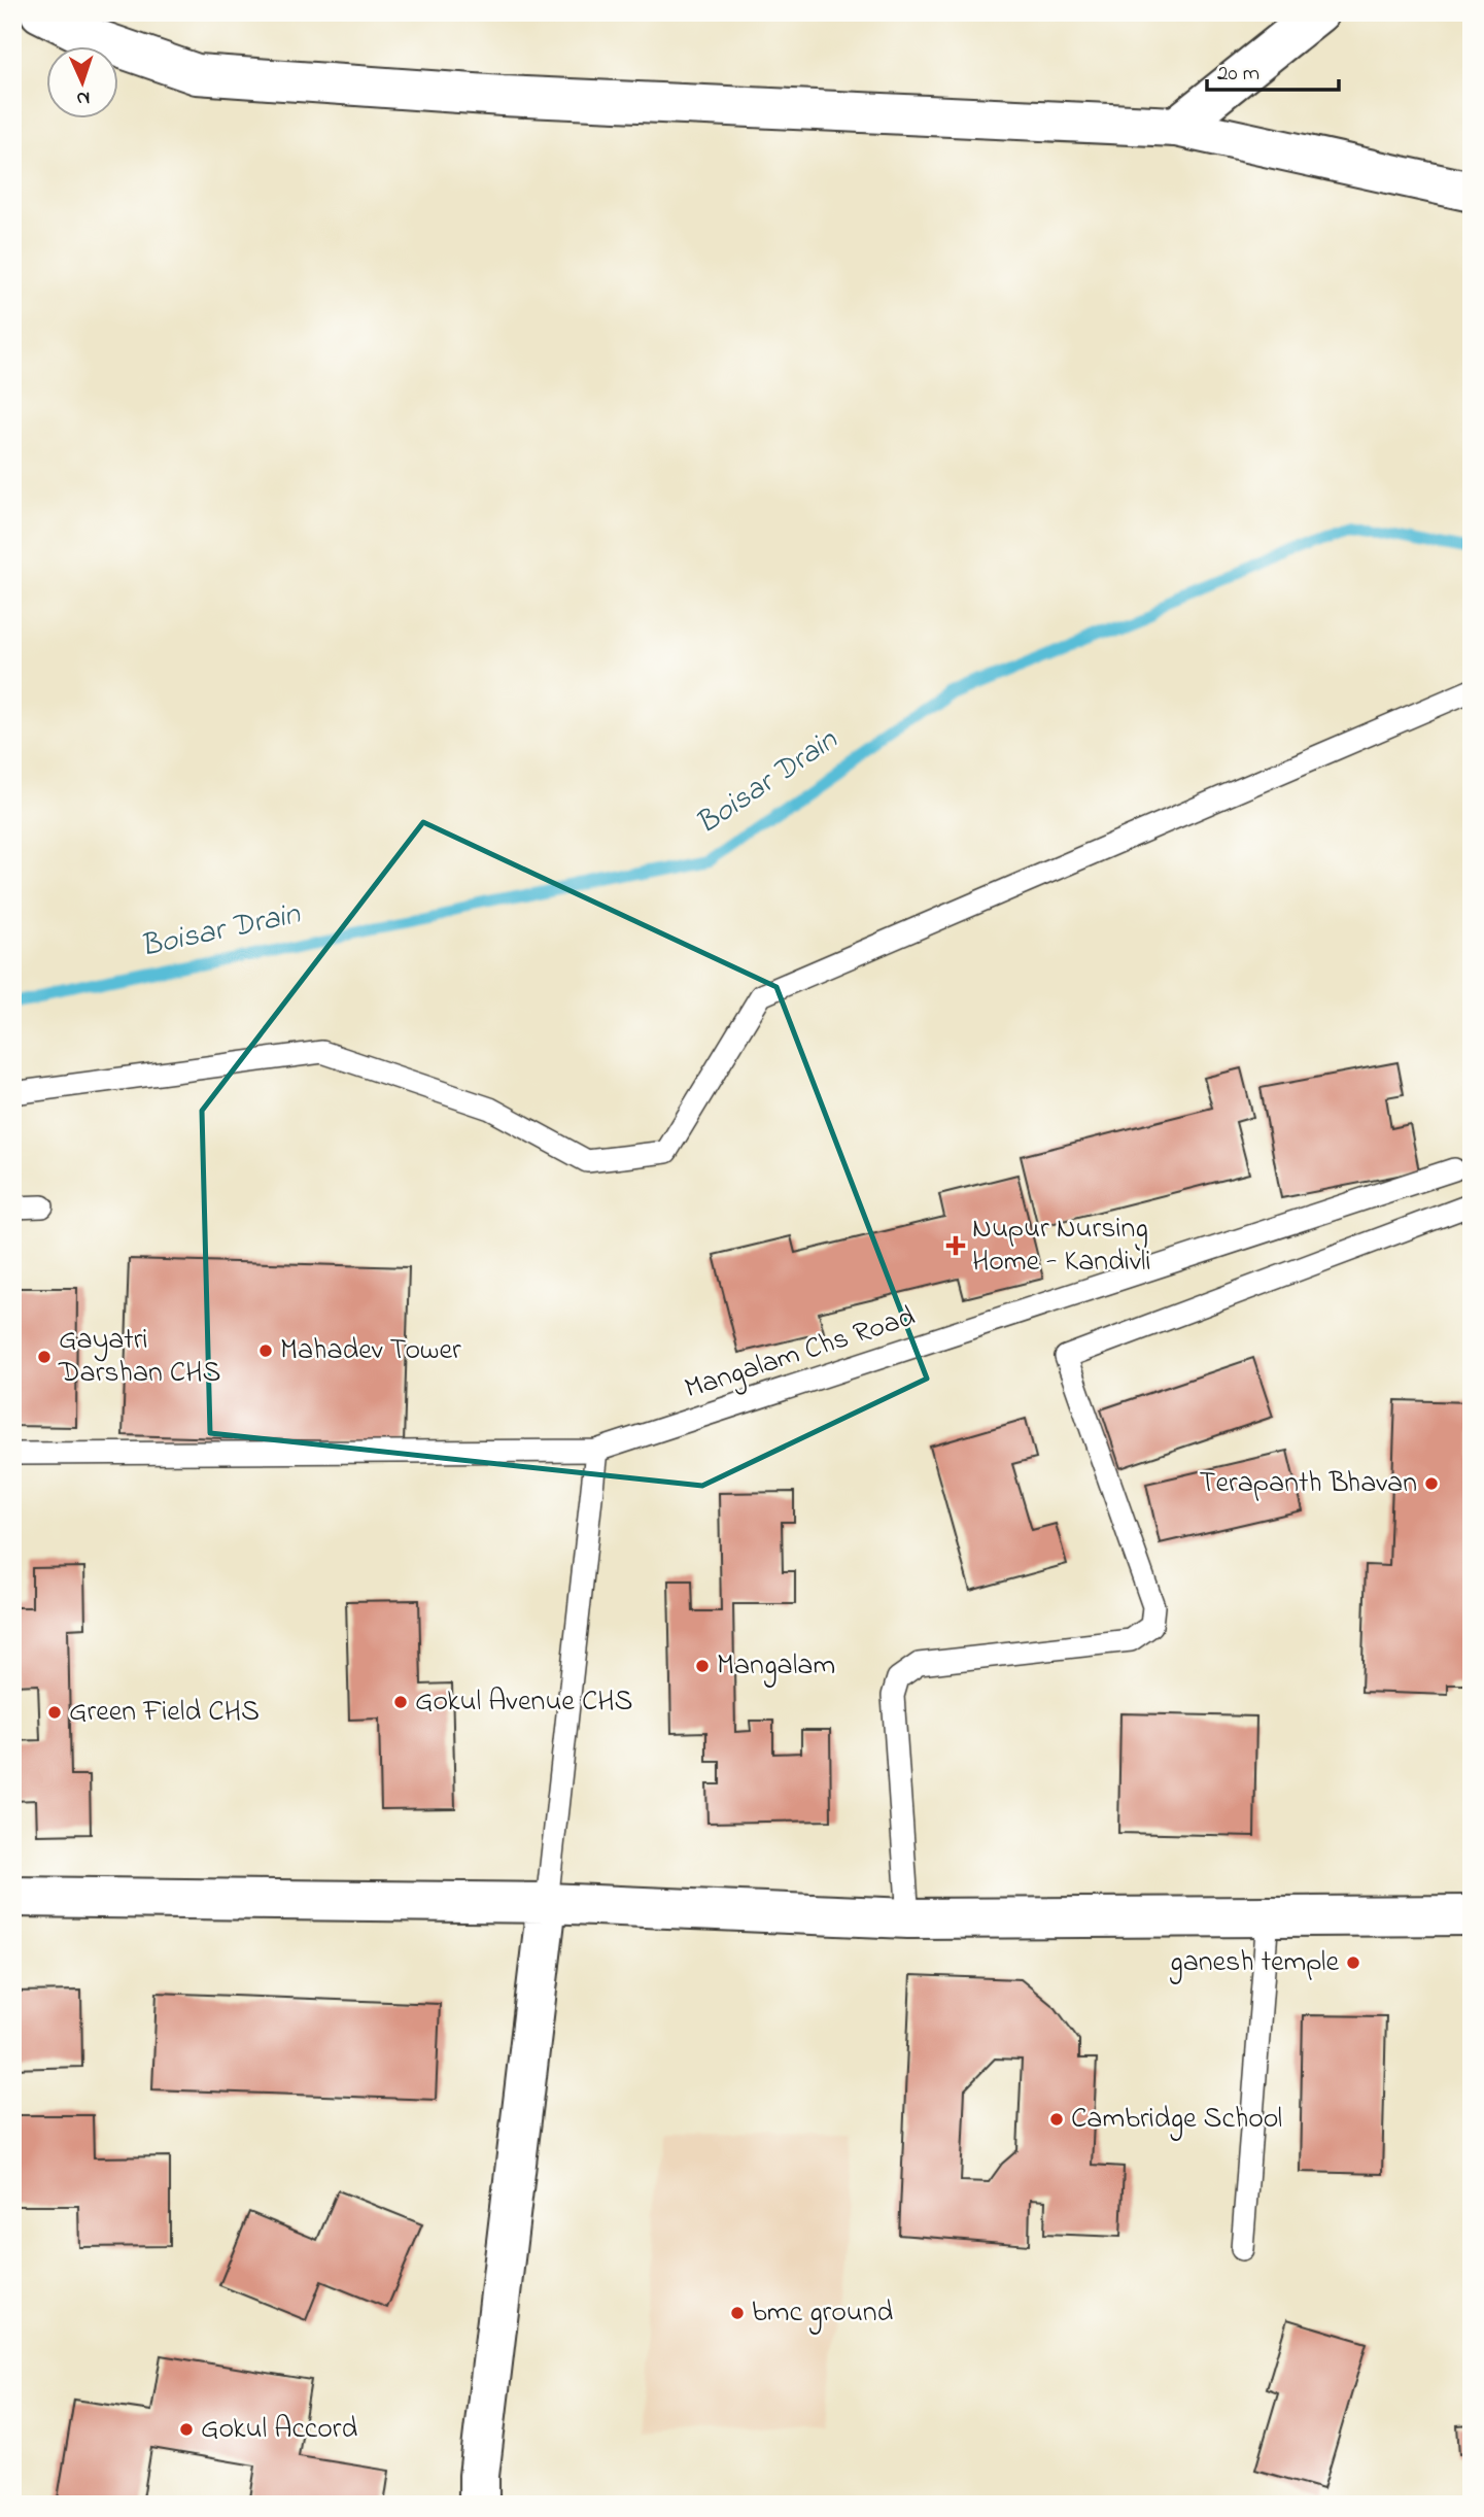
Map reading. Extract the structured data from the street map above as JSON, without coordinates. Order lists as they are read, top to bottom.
{
  "streets": {
    "lane": ["Mangalam Chs Road"]
  },
  "water": ["Boisar Drain"],
  "places": {
    "health": ["Nupur Nursing Home - Kandivli"],
    "other": [
      "Mahadev Tower",
      "Gayatri Darshan CHS",
      "Terapanth Bhavan",
      "Mangalam",
      "Gokul Avenue CHS",
      "Green Field CHS",
      "ganesh temple",
      "Cambridge School",
      "bmc ground",
      "Gokul Accord"
    ]
  },
  "scale_bar": "20 m",
  "north": "bottom"
}
